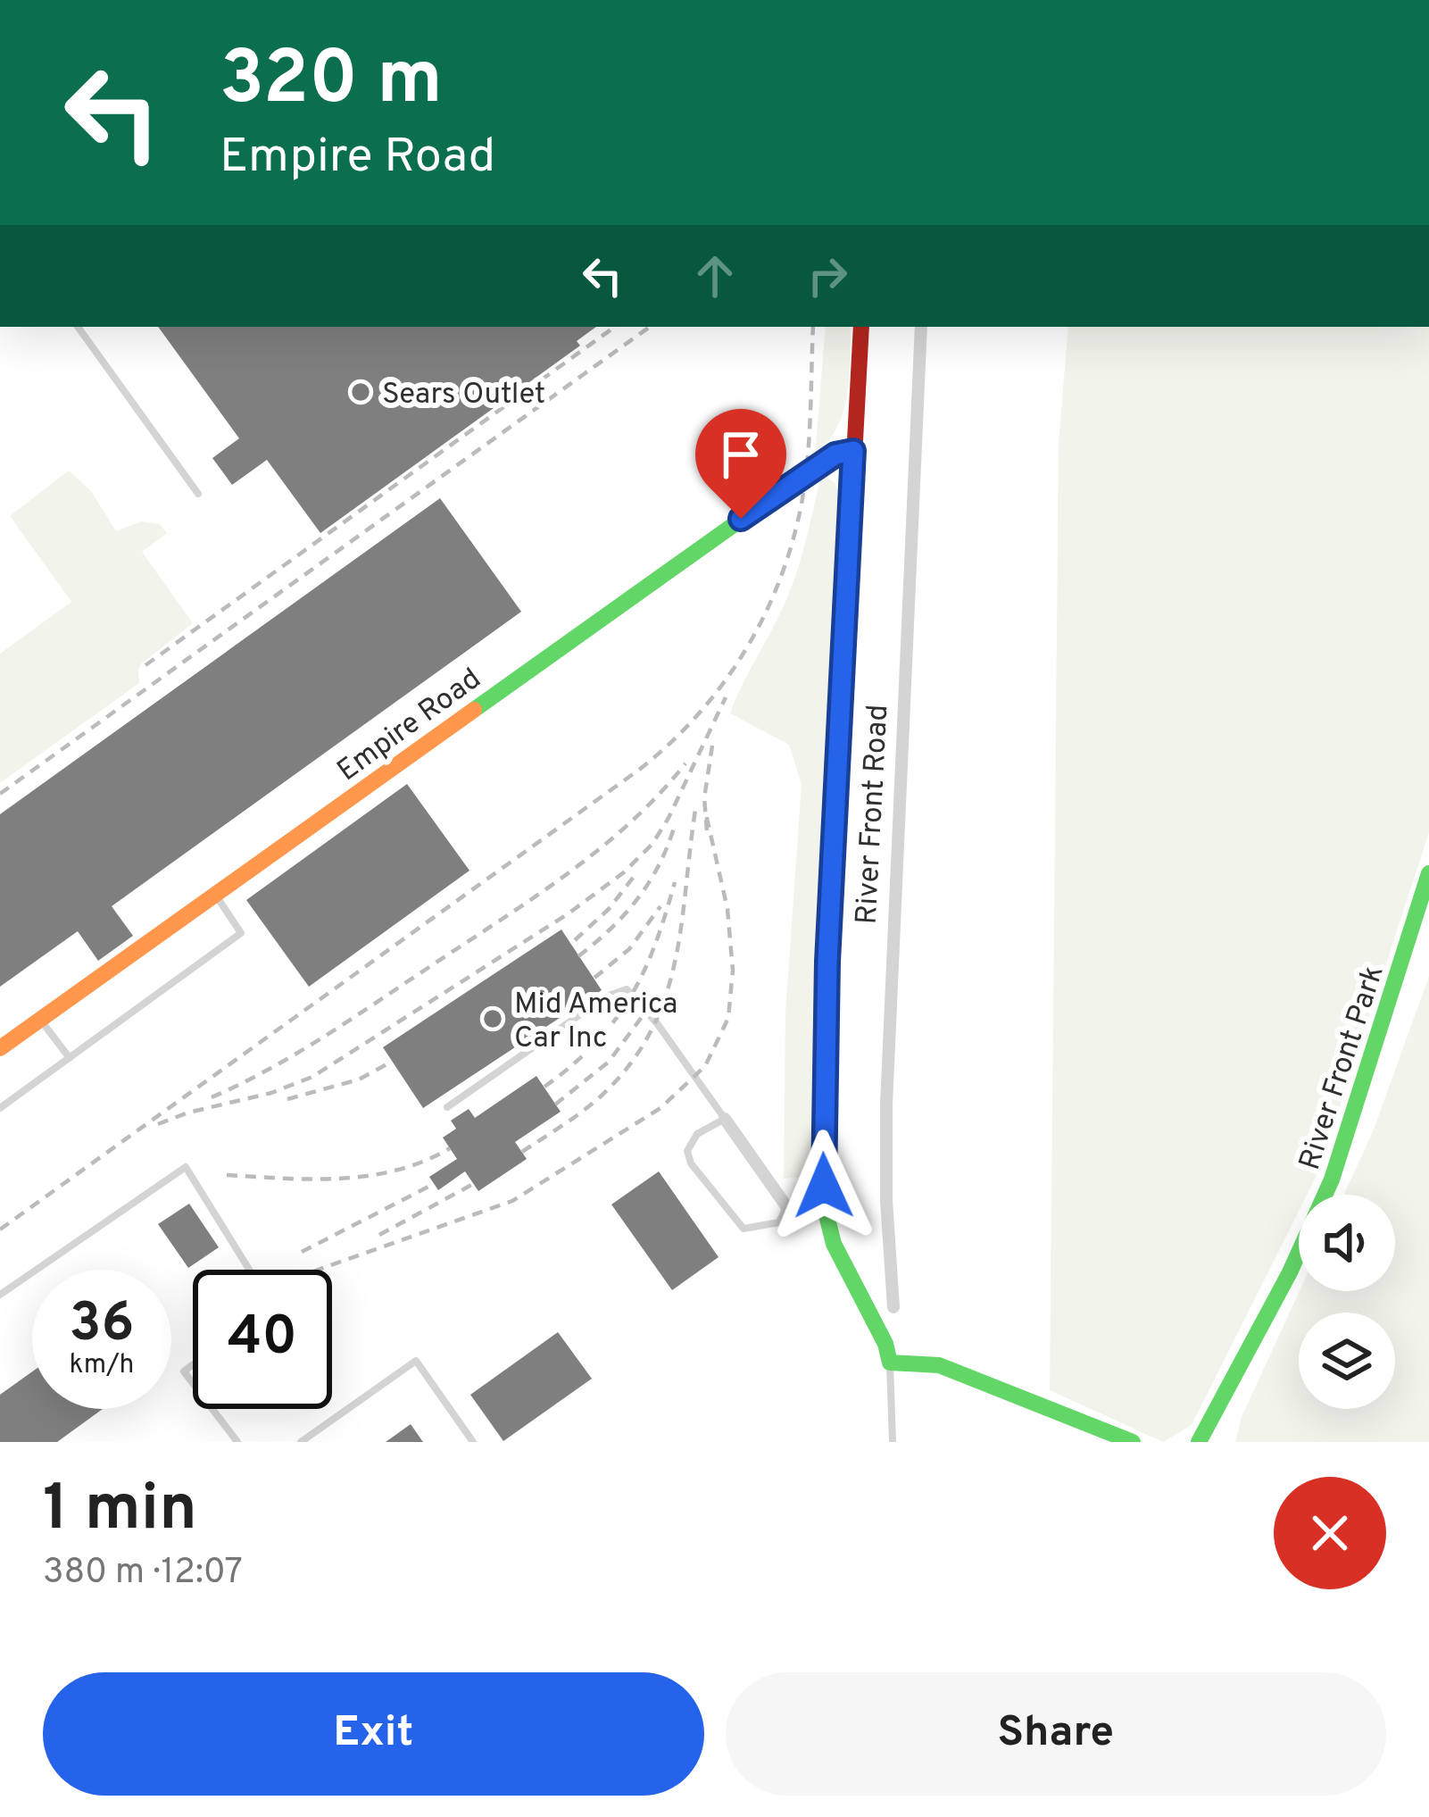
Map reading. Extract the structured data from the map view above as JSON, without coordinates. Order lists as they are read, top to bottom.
{
  "streets": {
    "street": ["Empire Road", "River Front Road", "River Front Park"]
  },
  "crossings": [
    ["Empire Road", "River Front Road"]
  ],
  "places": ["Sears Outlet", "Mid America Car Inc"],
  "page": {
    "turn": ["320 m", "Empire Road"],
    "speed": "36 km/h",
    "limit": "40",
    "heading": ["1 min", "380 m · 12:07"],
    "buttons": ["Exit", "Share"]
  }
}
